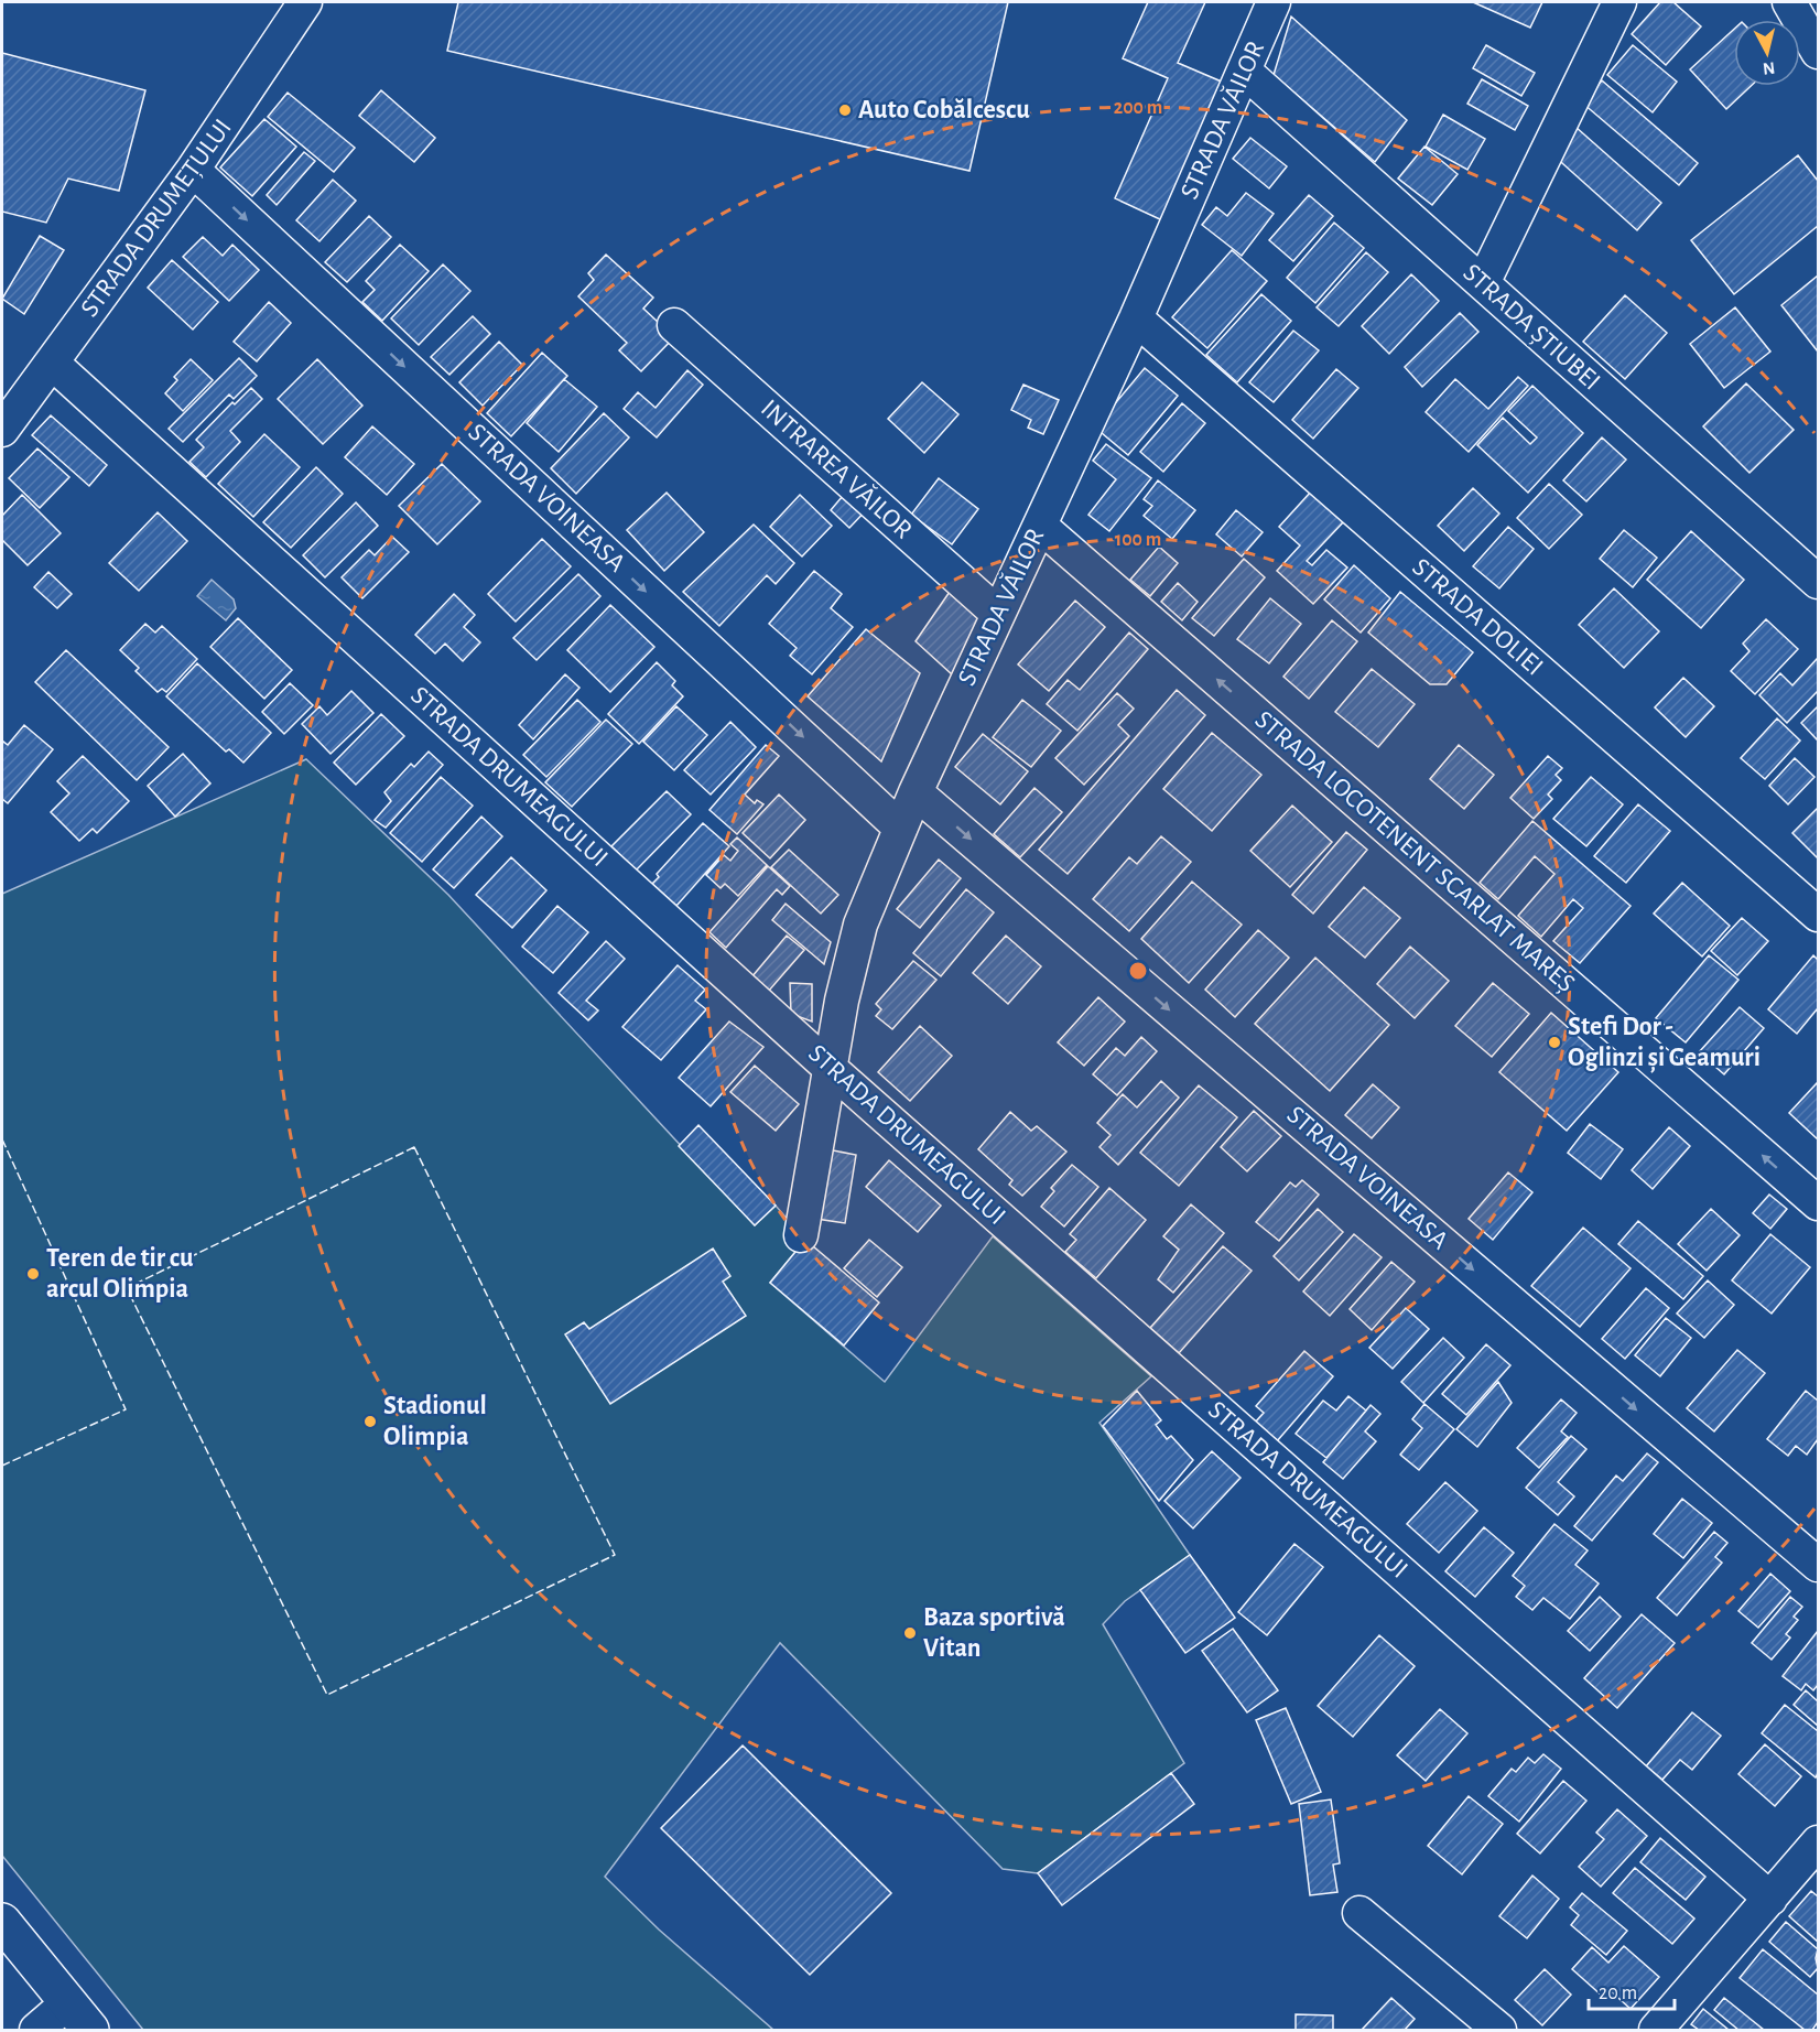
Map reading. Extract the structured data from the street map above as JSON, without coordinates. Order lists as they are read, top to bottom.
{
  "streets": {
    "street": [
      "STRADA VĂILOR",
      "STRADA DRUMEȚULUI",
      "STRADA ȘTIUBEI",
      "INTRAREA VĂILOR",
      "STRADA VOINEASA",
      "STRADA DOLIEI",
      "STRADA DRUMEAGULUI",
      "STRADA LOCOTENENT SCARLAT MAREȘ"
    ]
  },
  "crossings": [
    ["STRADA VĂILOR", "STRADA ȘTIUBEI"],
    ["STRADA VĂILOR", "INTRAREA VĂILOR"],
    ["STRADA VĂILOR", "STRADA VOINEASA"],
    ["STRADA VĂILOR", "STRADA DOLIEI"],
    ["STRADA VĂILOR", "STRADA DRUMEAGULUI"],
    ["STRADA VĂILOR", "STRADA LOCOTENENT SCARLAT MAREȘ"],
    ["STRADA DRUMEȚULUI", "STRADA VOINEASA"],
    ["STRADA DRUMEȚULUI", "STRADA DRUMEAGULUI"]
  ],
  "one_way": ["STRADA VOINEASA", "STRADA LOCOTENENT SCARLAT MAREȘ"],
  "places": [
    "Auto Cobălcescu",
    "Stefi Dor - Oglinzi și Geamuri",
    "Teren de tir cu arcul Olimpia",
    "Stadionul Olimpia",
    "Baza sportivă Vitan"
  ],
  "scale_bar": "20 m",
  "north": "bottom",
  "rings": ["200 m", "100 m"]
}
